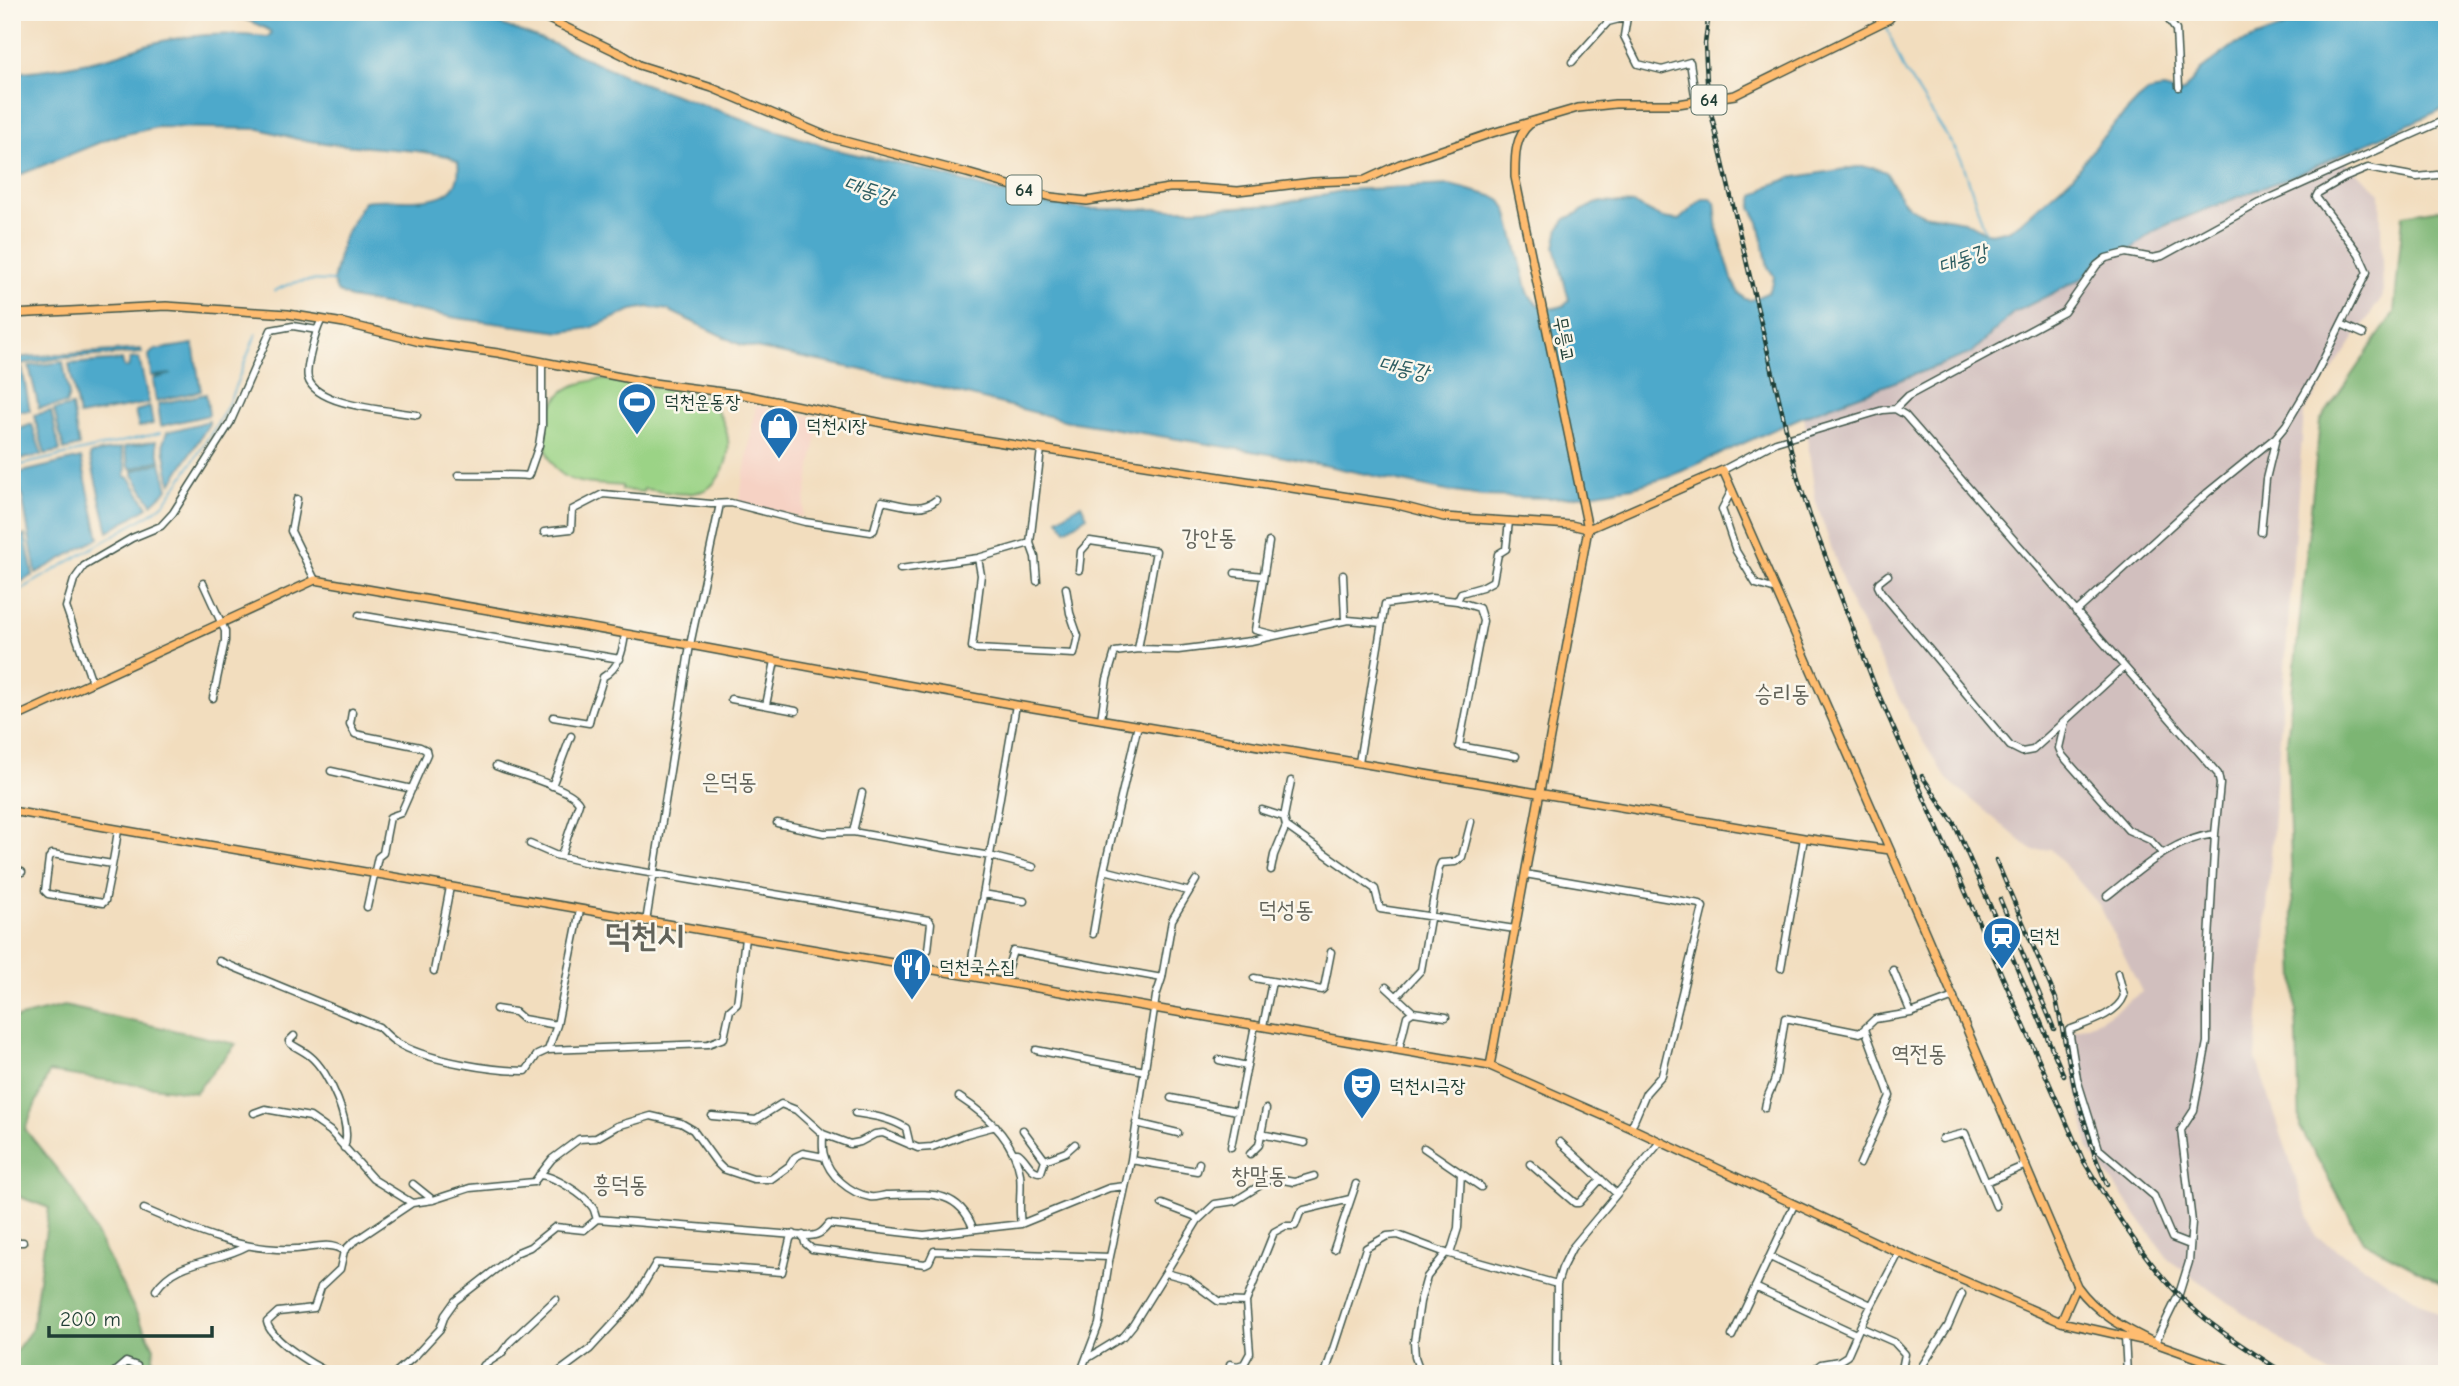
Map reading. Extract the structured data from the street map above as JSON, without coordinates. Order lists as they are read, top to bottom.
{
  "streets": {
    "main road": ["64", "무릉교"]
  },
  "crossings": [
    ["64", "무릉교"]
  ],
  "districts": [
    "강안동",
    "승리동",
    "은덕동",
    "덕성동",
    "덕천시",
    "역전동",
    "창말동",
    "흥덕동"
  ],
  "water": ["대동강"],
  "places": {
    "sports": ["덕천운동장"],
    "shop": ["덕천시장"],
    "station": ["덕천"],
    "restaurant": ["덕천국수집"],
    "theatre": ["덕천시극장"]
  },
  "scale_bar": "200 m"
}
